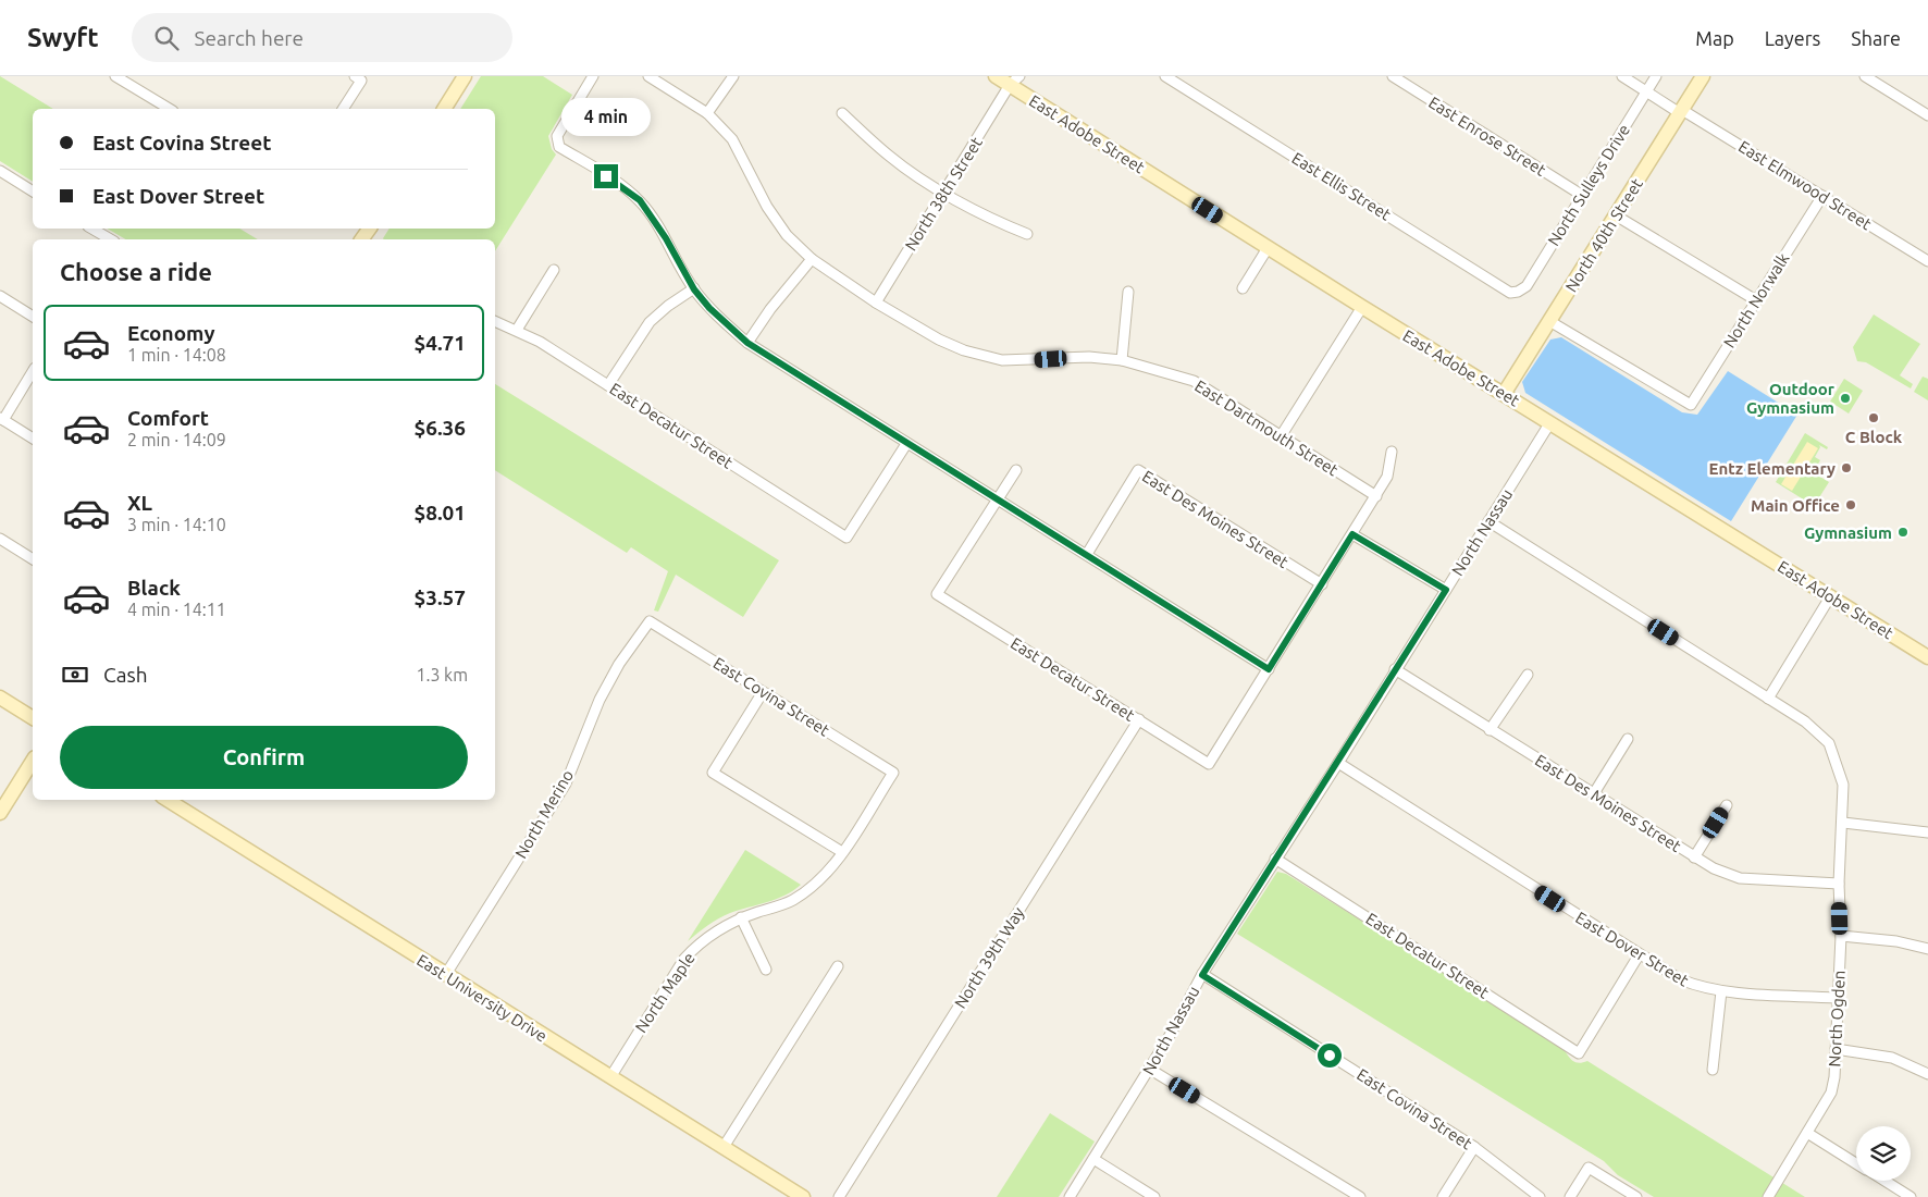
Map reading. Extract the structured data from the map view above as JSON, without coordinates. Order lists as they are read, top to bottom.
{
  "streets": {
    "street": [
      "East Adobe Street",
      "East Enrose Street",
      "North Sulleys Drive",
      "East Elmwood Street",
      "East Ellis Street",
      "North 38th Street",
      "North 40th Street",
      "North Norwalk",
      "East Decatur Street",
      "East Dartmouth Street",
      "East Des Moines Street",
      "North Nassau",
      "East Covina Street",
      "North Merino",
      "East Dover Street",
      "North 39th Way",
      "North Maple",
      "East University Drive",
      "North Ogden"
    ]
  },
  "crossings": [
    ["East Adobe Street", "North 38th Street"],
    ["East Adobe Street", "North 40th Street"],
    ["East Adobe Street", "North Nassau"],
    ["East Enrose Street", "North Sulleys Drive"],
    ["North Sulleys Drive", "East Elmwood Street"],
    ["North Sulleys Drive", "East Ellis Street"],
    ["East Elmwood Street", "North 40th Street"],
    ["East Elmwood Street", "North Norwalk"],
    ["North 38th Street", "East Dartmouth Street"],
    ["North 40th Street", "North Norwalk"],
    ["East Decatur Street", "North Nassau"],
    ["East Decatur Street", "East Dover Street"],
    ["East Decatur Street", "North 39th Way"],
    ["East Des Moines Street", "North Nassau"],
    ["East Des Moines Street", "North Ogden"],
    ["North Nassau", "East Covina Street"],
    ["North Nassau", "East Dover Street"],
    ["North Nassau", "North Ogden"],
    ["East Covina Street", "North Merino"],
    ["East Covina Street", "North Maple"],
    ["North Merino", "East University Drive"],
    ["East Dover Street", "North Ogden"],
    ["North Maple", "East University Drive"]
  ],
  "places": [
    "Outdoor Gymnasium",
    "C Block",
    "Entz Elementary",
    "Main Office",
    "Gymnasium"
  ],
  "page": {
    "header": "Swyft",
    "search": "Search here",
    "nav": ["Map", "Layers", "Share"],
    "bubble": "4 min",
    "banner": ["East Covina Street", "East Dover Street"],
    "heading": "Choose a ride",
    "list": [
      {
        "name": "Economy",
        "note": "1 min · 14:08",
        "value": "$4.71"
      },
      {
        "name": "Comfort",
        "note": "2 min · 14:09",
        "value": "$6.36"
      },
      {
        "name": "XL",
        "note": "3 min · 14:10",
        "value": "$8.01"
      },
      {
        "name": "Black",
        "note": "4 min · 14:11",
        "value": "$3.57"
      }
    ],
    "pay": ["Cash", "1.3 km"],
    "buttons": "Confirm"
  }
}
